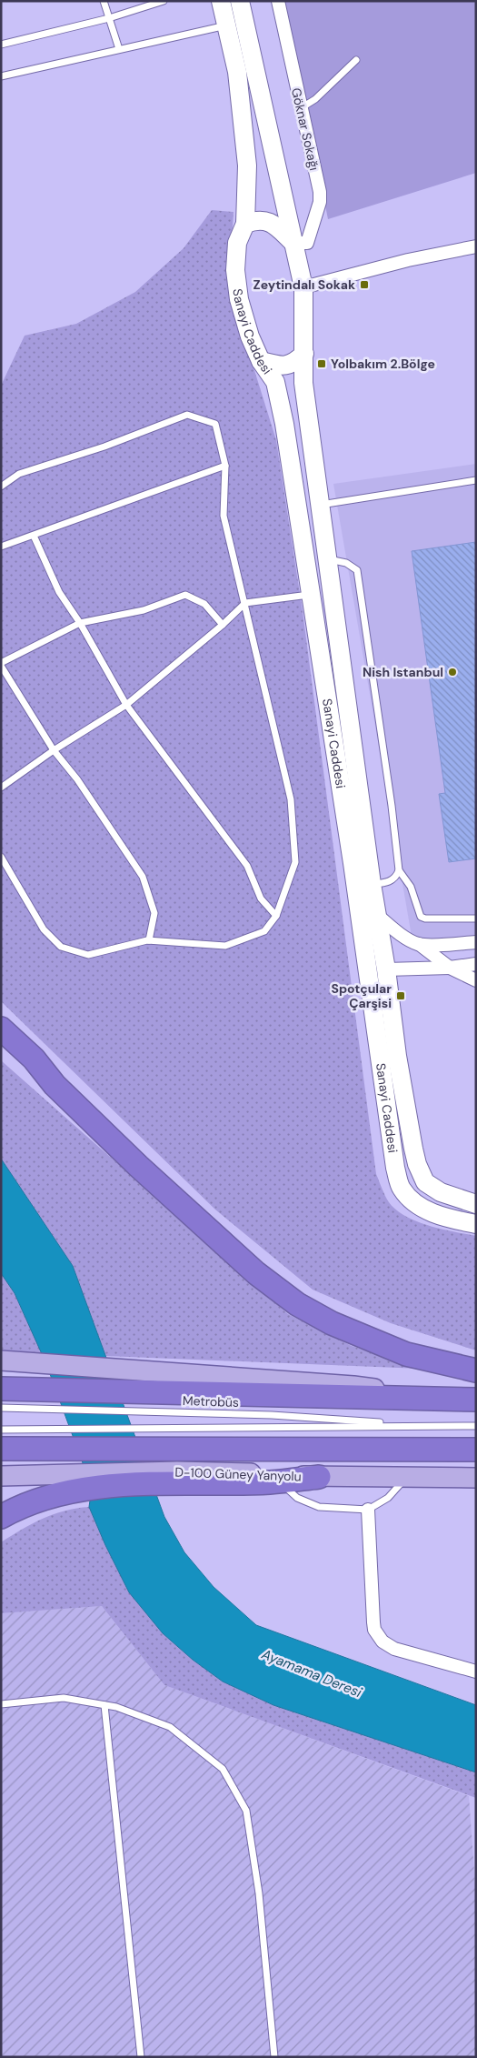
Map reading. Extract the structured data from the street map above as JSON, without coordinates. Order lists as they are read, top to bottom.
{
  "streets": {
    "main road": ["Sanayi Caddesi", "D-100 Güney Yanyolu"],
    "street": ["Göknar Sokağı"],
    "lane": ["Metrobüs"]
  },
  "crossings": [
    ["Göknar Sokağı", "Sanayi Caddesi"]
  ],
  "water": ["Ayamama Deresi"],
  "places": {
    "transit": ["Zeytindalı Sokak", "Yolbakım 2.Bölge", "Spotçular Çarşisi"],
    "other": ["Nish Istanbul"]
  }
}
